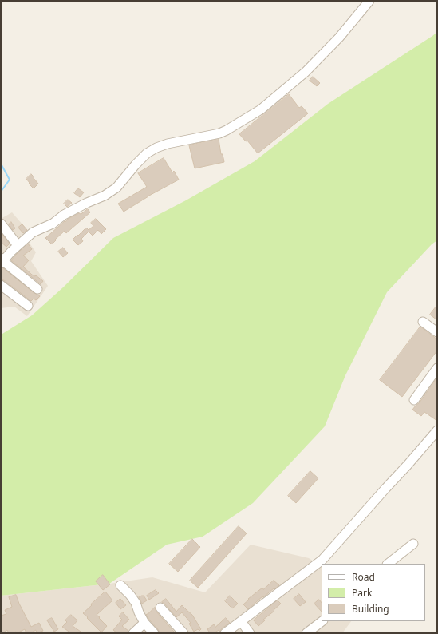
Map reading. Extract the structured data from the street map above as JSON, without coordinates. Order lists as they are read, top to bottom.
{
  "legend": ["Road", "Park", "Building"]
}
